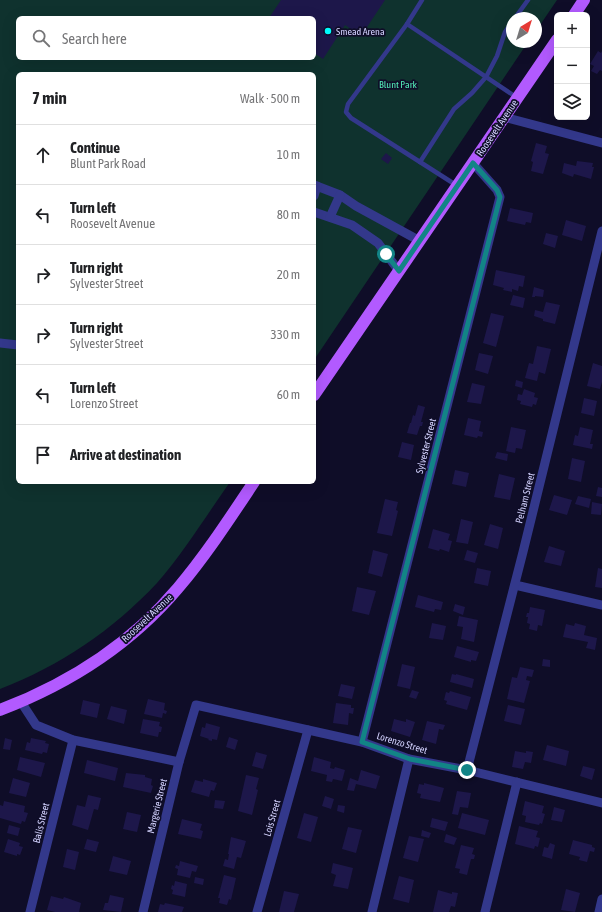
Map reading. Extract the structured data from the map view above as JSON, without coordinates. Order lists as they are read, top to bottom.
{
  "streets": {
    "main road": ["Roosevelt Avenue"],
    "street": [
      "Sylvester Street",
      "Pelham Street",
      "Lorenzo Street",
      "Margerie Street",
      "Lois Street",
      "Balis Street"
    ]
  },
  "crossings": [
    ["Roosevelt Avenue", "Sylvester Street"],
    ["Sylvester Street", "Lorenzo Street"],
    ["Pelham Street", "Lorenzo Street"],
    ["Lorenzo Street", "Margerie Street"],
    ["Lorenzo Street", "Lois Street"]
  ],
  "parks": ["Blunt Park"],
  "places": ["Smead Arena"],
  "north": "top right",
  "page": {
    "map_buttons": ["+", "−"],
    "search": "Search here",
    "heading": ["7 min", "Walk · 500 m"],
    "list": [
      ["Continue", "Blunt Park Road", "10 m"],
      ["Turn left", "Roosevelt Avenue", "80 m"],
      ["Turn right", "Sylvester Street", "20 m"],
      ["Turn right", "Sylvester Street", "330 m"],
      ["Turn left", "Lorenzo Street", "60 m"],
      "Arrive at destination"
    ]
  }
}
